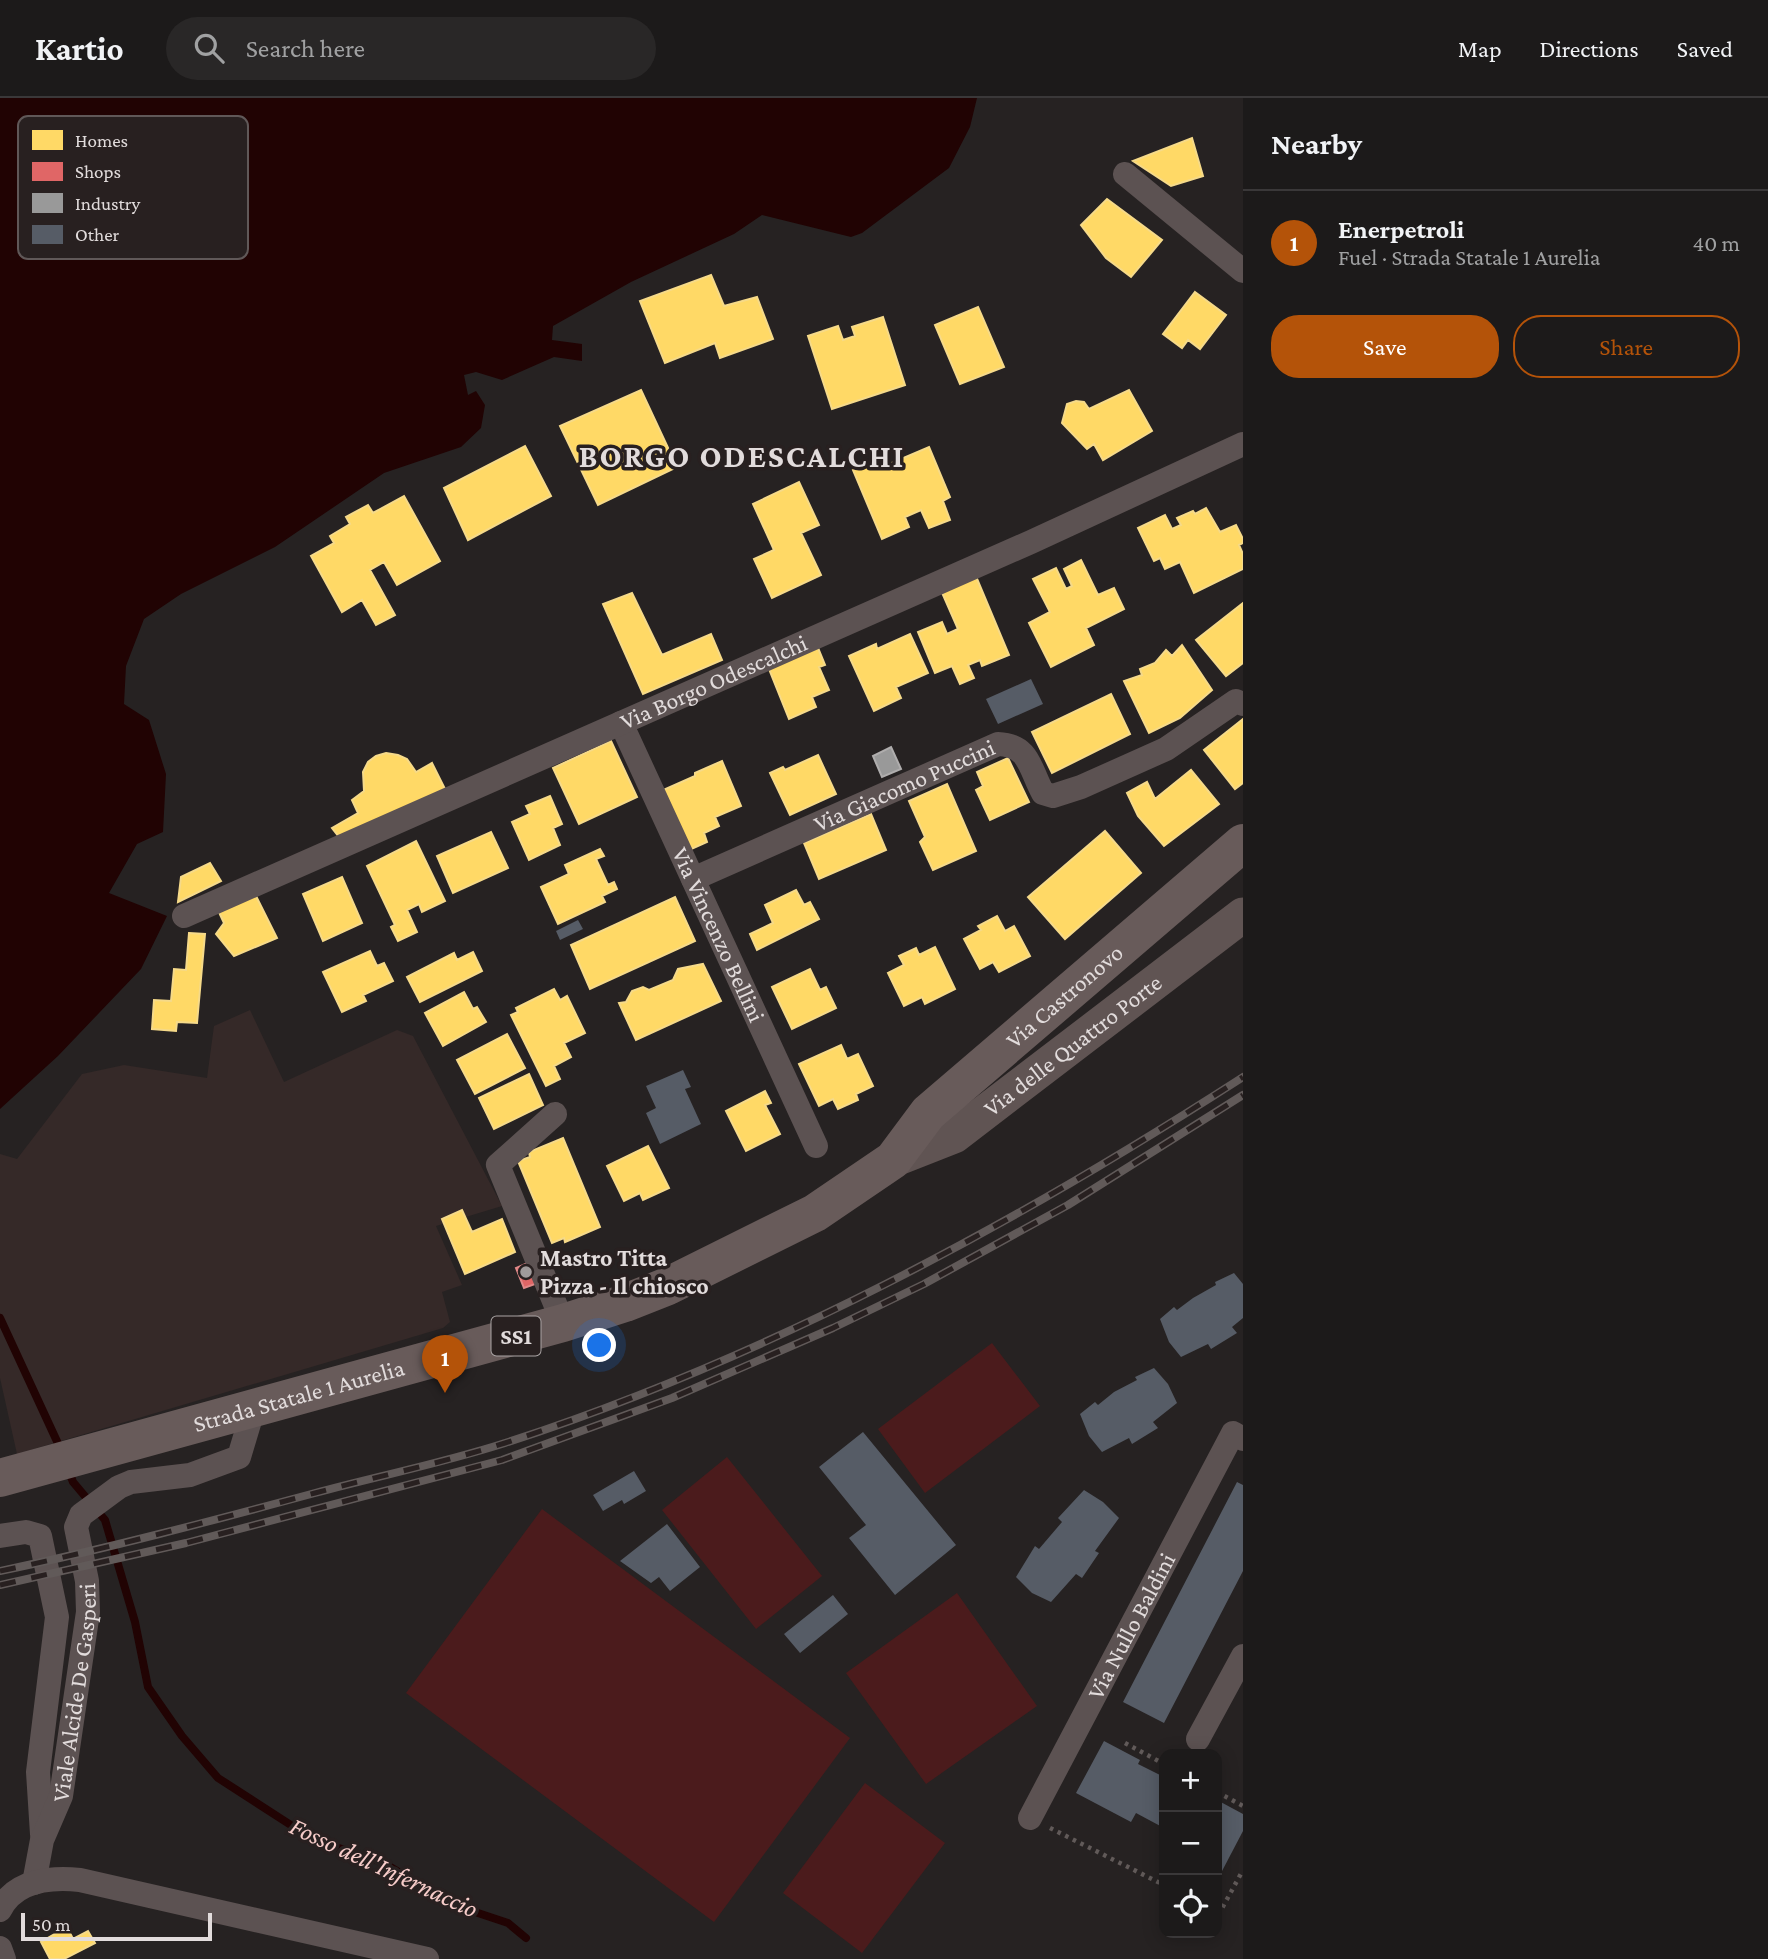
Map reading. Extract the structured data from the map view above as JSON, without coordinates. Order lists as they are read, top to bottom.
{
  "streets": {
    "main road": [
      "Via Castronovo",
      "Via delle Quattro Porte",
      "SS1",
      "Strada Statale 1 Aurelia"
    ],
    "street": [
      "Via Borgo Odescalchi",
      "Via Giacomo Puccini",
      "Via Vincenzo Bellini",
      "Via Nullo Baldini",
      "Viale Alcide De Gasperi"
    ]
  },
  "crossings": [
    ["Via Borgo Odescalchi", "Via Vincenzo Bellini"],
    ["Via Giacomo Puccini", "Via Vincenzo Bellini"],
    ["Via Castronovo", "Via delle Quattro Porte"],
    ["Via Castronovo", "Strada Statale 1 Aurelia"],
    ["Via delle Quattro Porte", "Strada Statale 1 Aurelia"],
    ["Strada Statale 1 Aurelia", "Viale Alcide De Gasperi"]
  ],
  "districts": ["BORGO ODESCALCHI"],
  "water": ["Fosso dell'Infernaccio"],
  "places": ["Mastro Titta Pizza - Il chiosco"],
  "legend": [
    "Homes",
    "Shops",
    "Industry",
    "Other"
  ],
  "scale_bar": "50 m",
  "page": {
    "header": "Kartio",
    "search": "Search here",
    "nav": ["Map", "Directions", "Saved"],
    "heading": "Nearby",
    "list": [
      {
        "mark": "1",
        "name": "Enerpetroli",
        "note": "Fuel · Strada Statale 1 Aurelia",
        "value": "40 m"
      }
    ],
    "buttons": ["Save", "Share"],
    "pins": "1",
    "map_buttons": ["+", "−"],
    "scale": "50 m"
  }
}
